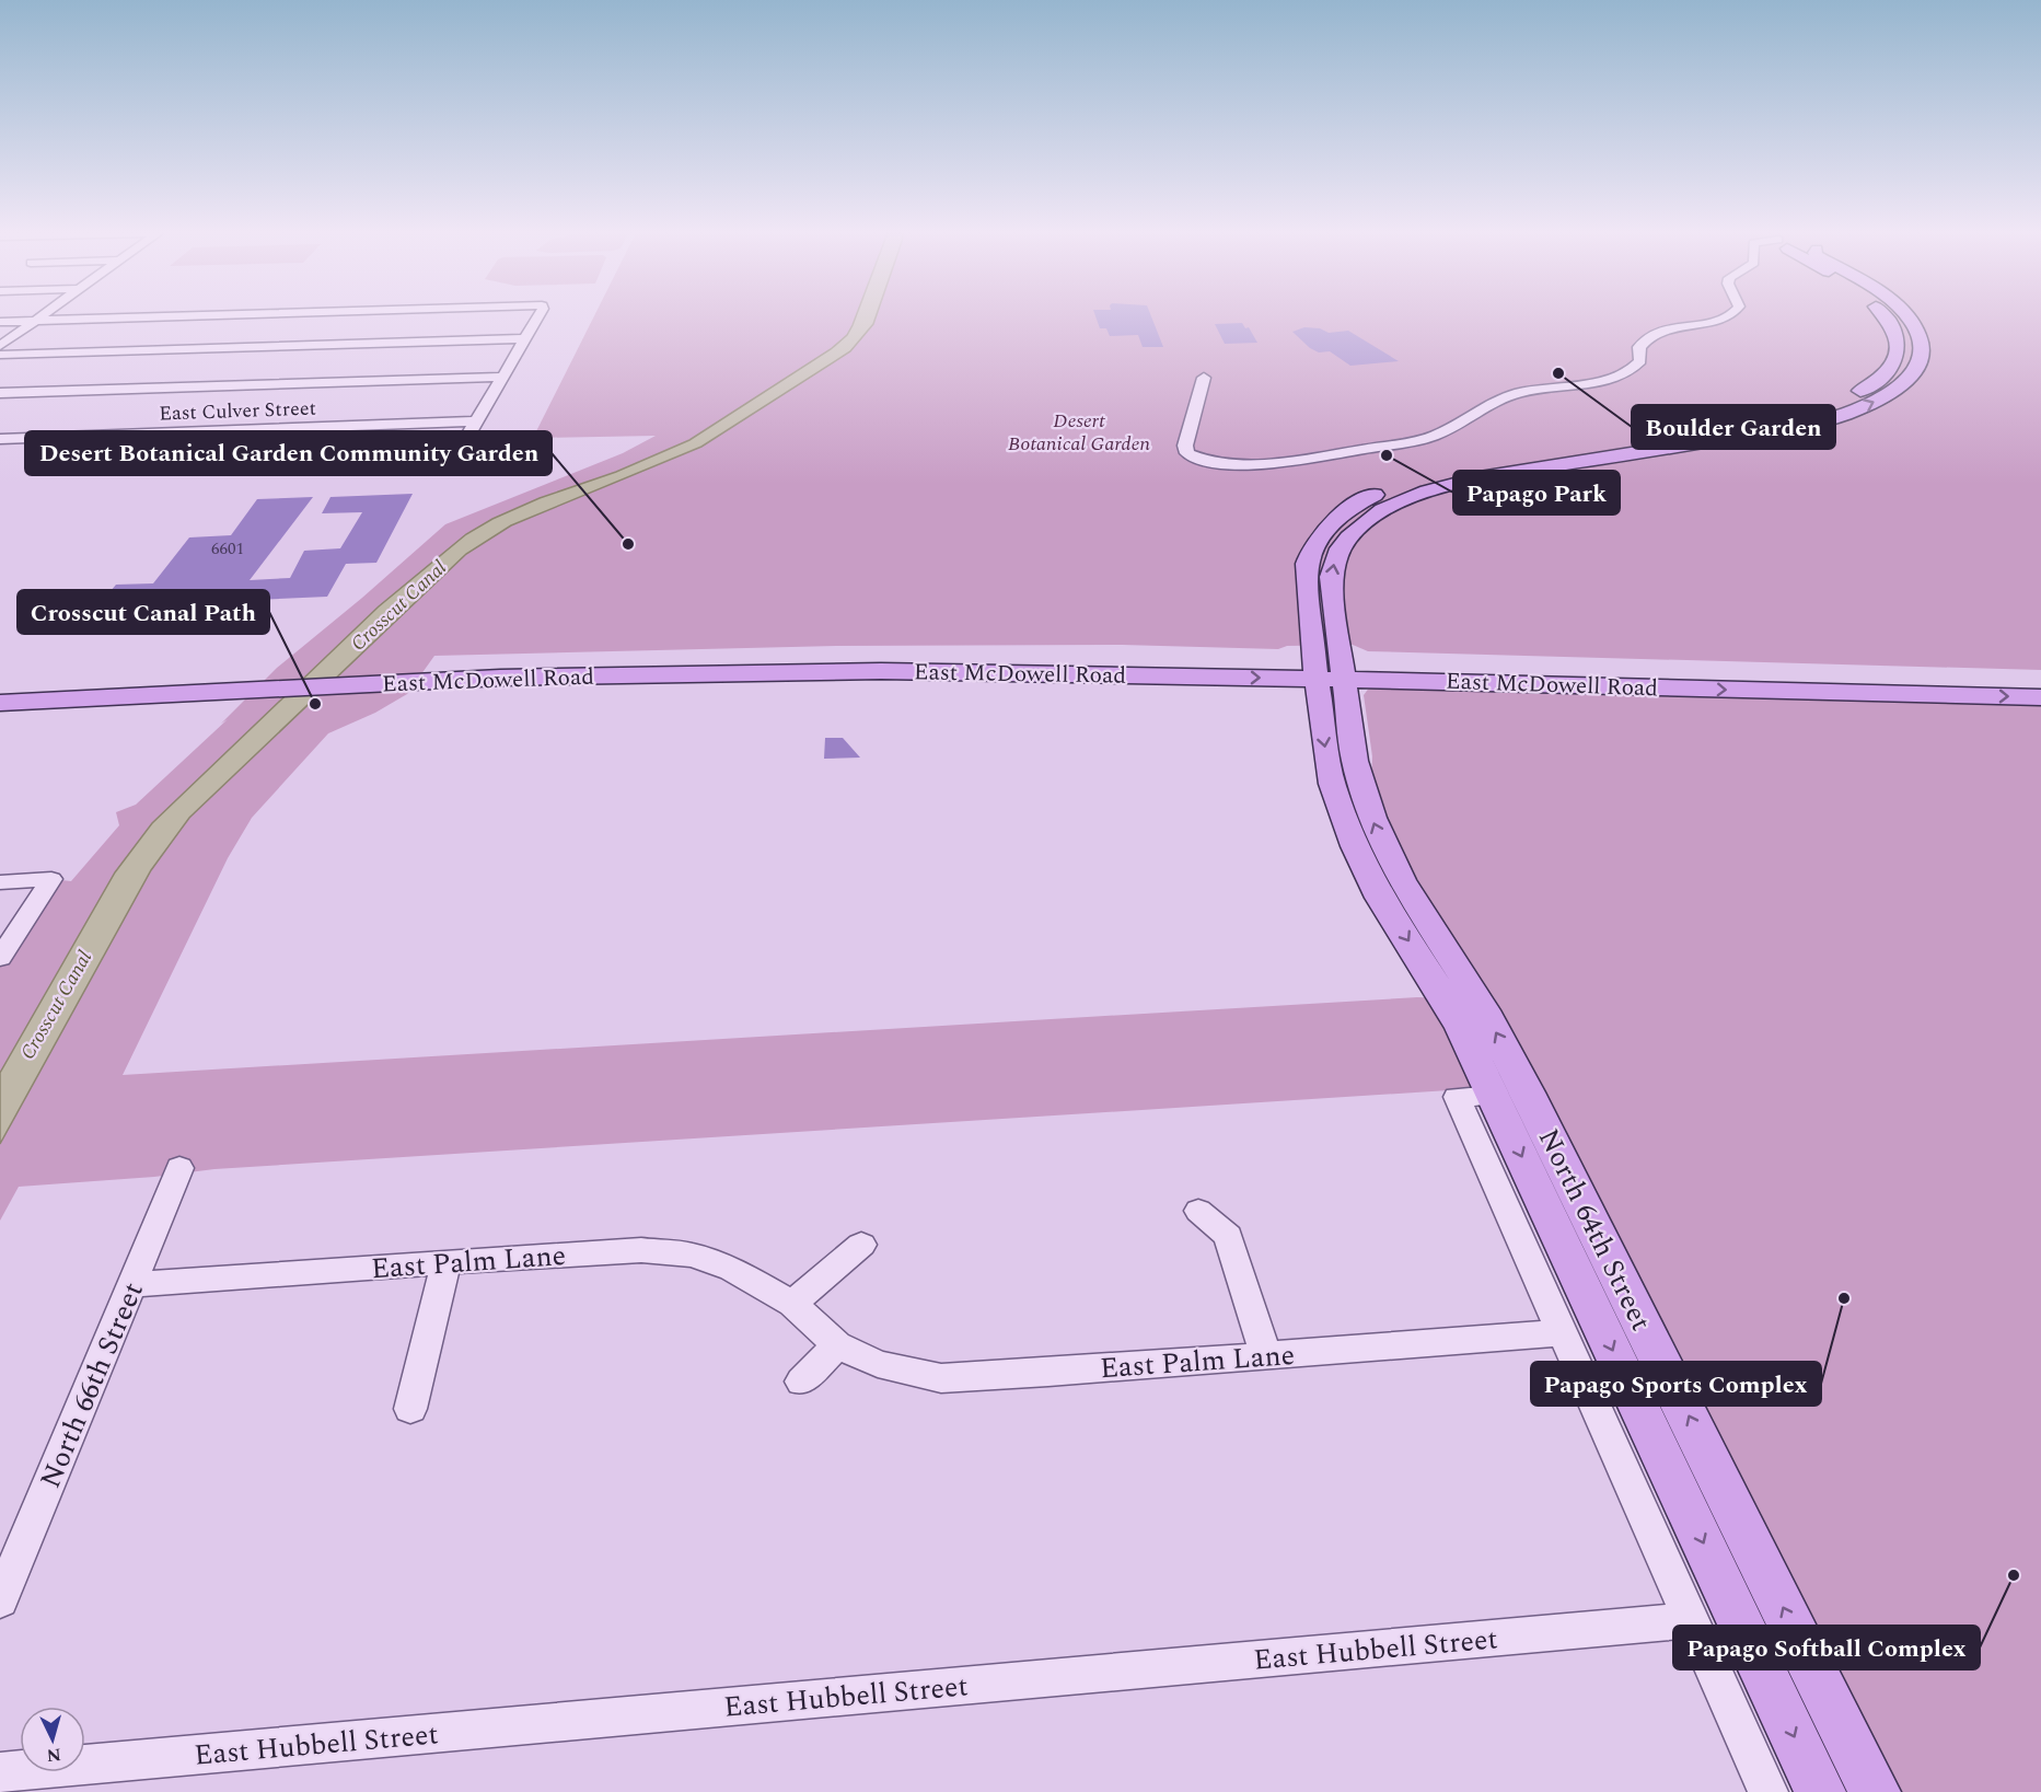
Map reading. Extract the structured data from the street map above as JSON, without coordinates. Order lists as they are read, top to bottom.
{
  "streets": {
    "main road": ["East McDowell Road", "North 64th Street"],
    "street": [
      "East Culver Street",
      "East Palm Lane",
      "North 66th Street",
      "East Hubbell Street"
    ]
  },
  "crossings": [
    ["East McDowell Road", "North 64th Street"],
    ["East Palm Lane", "North 66th Street"]
  ],
  "water": ["Crosscut Canal"],
  "parks": ["Desert Botanical Garden"],
  "places": [
    "Boulder Garden",
    "Papago Park",
    "Desert Botanical Garden Community Garden",
    "Crosscut Canal Path",
    "Papago Sports Complex",
    "Papago Softball Complex"
  ],
  "house_numbers": ["6601"],
  "north": "bottom"
}
